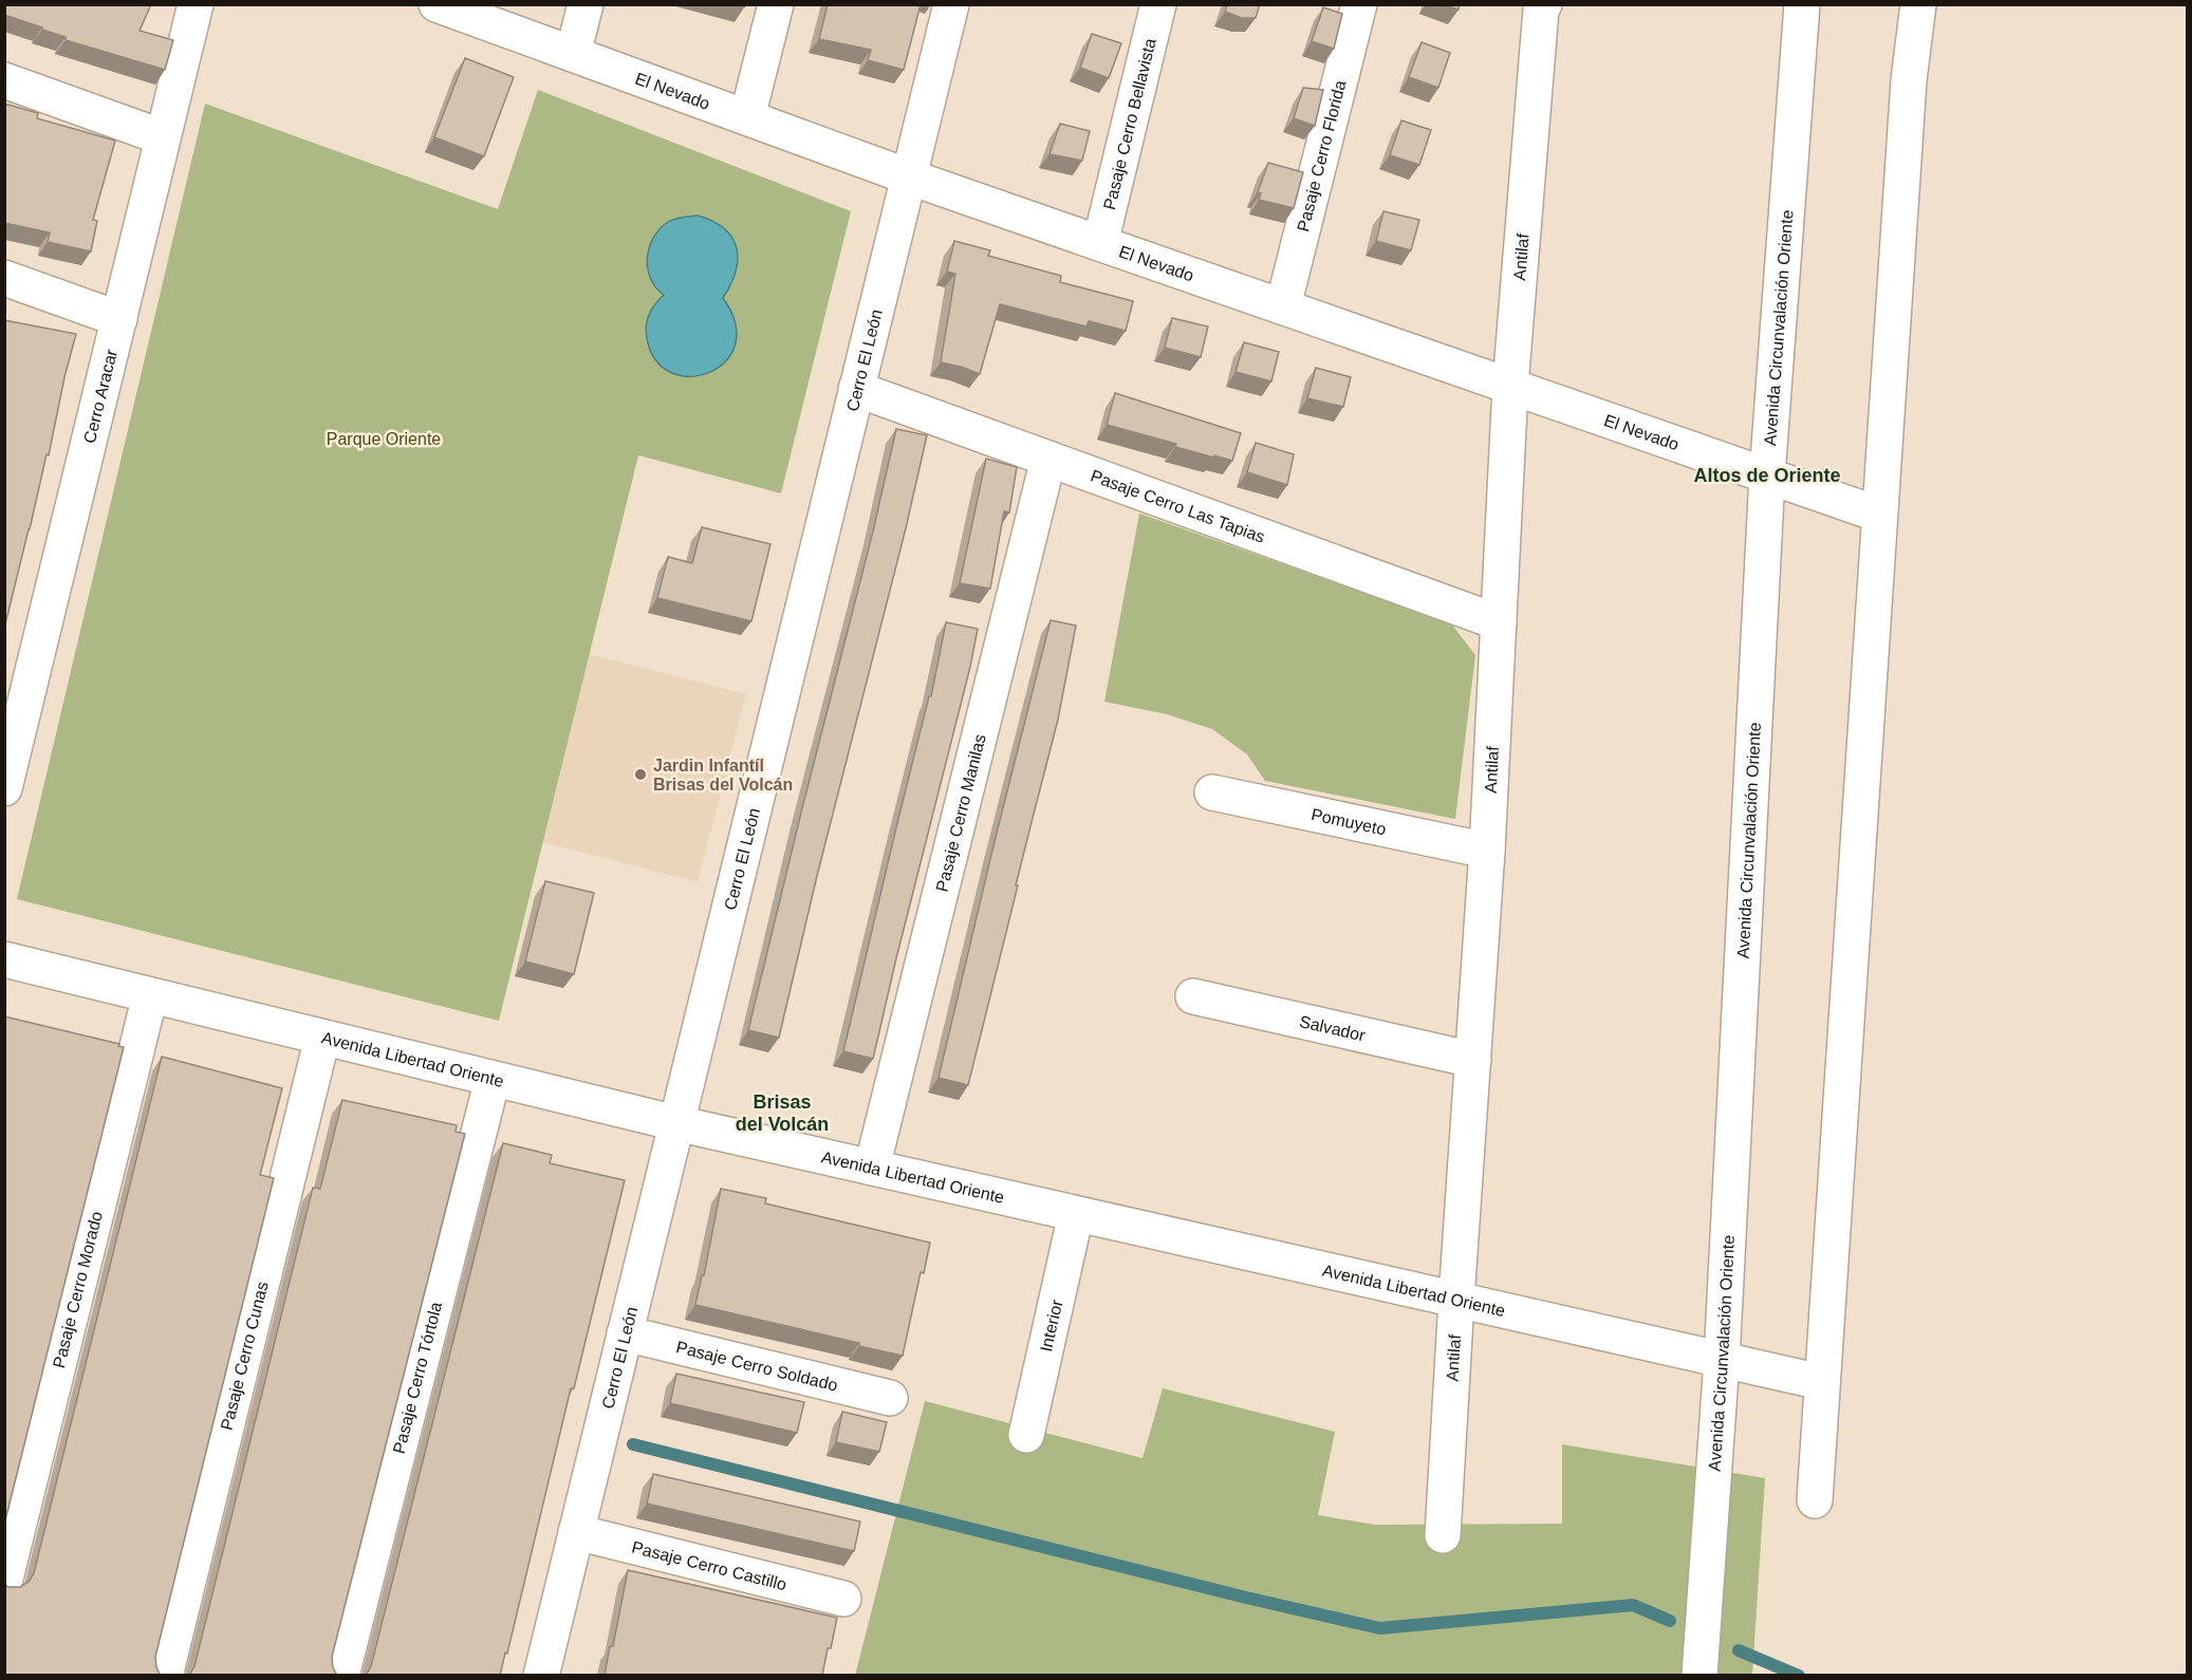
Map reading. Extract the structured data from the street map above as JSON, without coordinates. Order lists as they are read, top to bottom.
{
  "streets": {
    "street": [
      "El Nevado",
      "Pasaje Cerro Bellavista",
      "Pasaje Cerro Florida",
      "Antilaf",
      "Avenida Circunvalación Oriente",
      "Cerro El León",
      "Cerro Aracar",
      "Pasaje Cerro Las Tapias",
      "Pasaje Cerro Manilas",
      "Pomuyeto",
      "Salvador",
      "Avenida Libertad Oriente",
      "Pasaje Cerro Morado",
      "Interior",
      "Pasaje Cerro Cunas",
      "Pasaje Cerro Soldado",
      "Pasaje Cerro Tórtola",
      "Pasaje Cerro Castillo"
    ]
  },
  "crossings": [
    ["El Nevado", "Pasaje Cerro Bellavista"],
    ["El Nevado", "Pasaje Cerro Florida"],
    ["El Nevado", "Antilaf"],
    ["El Nevado", "Avenida Circunvalación Oriente"],
    ["El Nevado", "Cerro El León"],
    ["Antilaf", "Pasaje Cerro Las Tapias"],
    ["Antilaf", "Pomuyeto"],
    ["Antilaf", "Salvador"],
    ["Antilaf", "Avenida Libertad Oriente"],
    ["Avenida Circunvalación Oriente", "Avenida Libertad Oriente"],
    ["Cerro El León", "Pasaje Cerro Las Tapias"],
    ["Cerro El León", "Avenida Libertad Oriente"],
    ["Cerro El León", "Pasaje Cerro Soldado"],
    ["Cerro El León", "Pasaje Cerro Castillo"],
    ["Pasaje Cerro Las Tapias", "Pasaje Cerro Manilas"],
    ["Pasaje Cerro Manilas", "Avenida Libertad Oriente"],
    ["Avenida Libertad Oriente", "Pasaje Cerro Morado"],
    ["Avenida Libertad Oriente", "Interior"],
    ["Avenida Libertad Oriente", "Pasaje Cerro Cunas"],
    ["Avenida Libertad Oriente", "Pasaje Cerro Tórtola"]
  ],
  "districts": ["Altos de Oriente", "Brisas del Volcán"],
  "parks": ["Parque Oriente"],
  "places": ["Jardin Infantíl Brisas del Volcán"]
}
